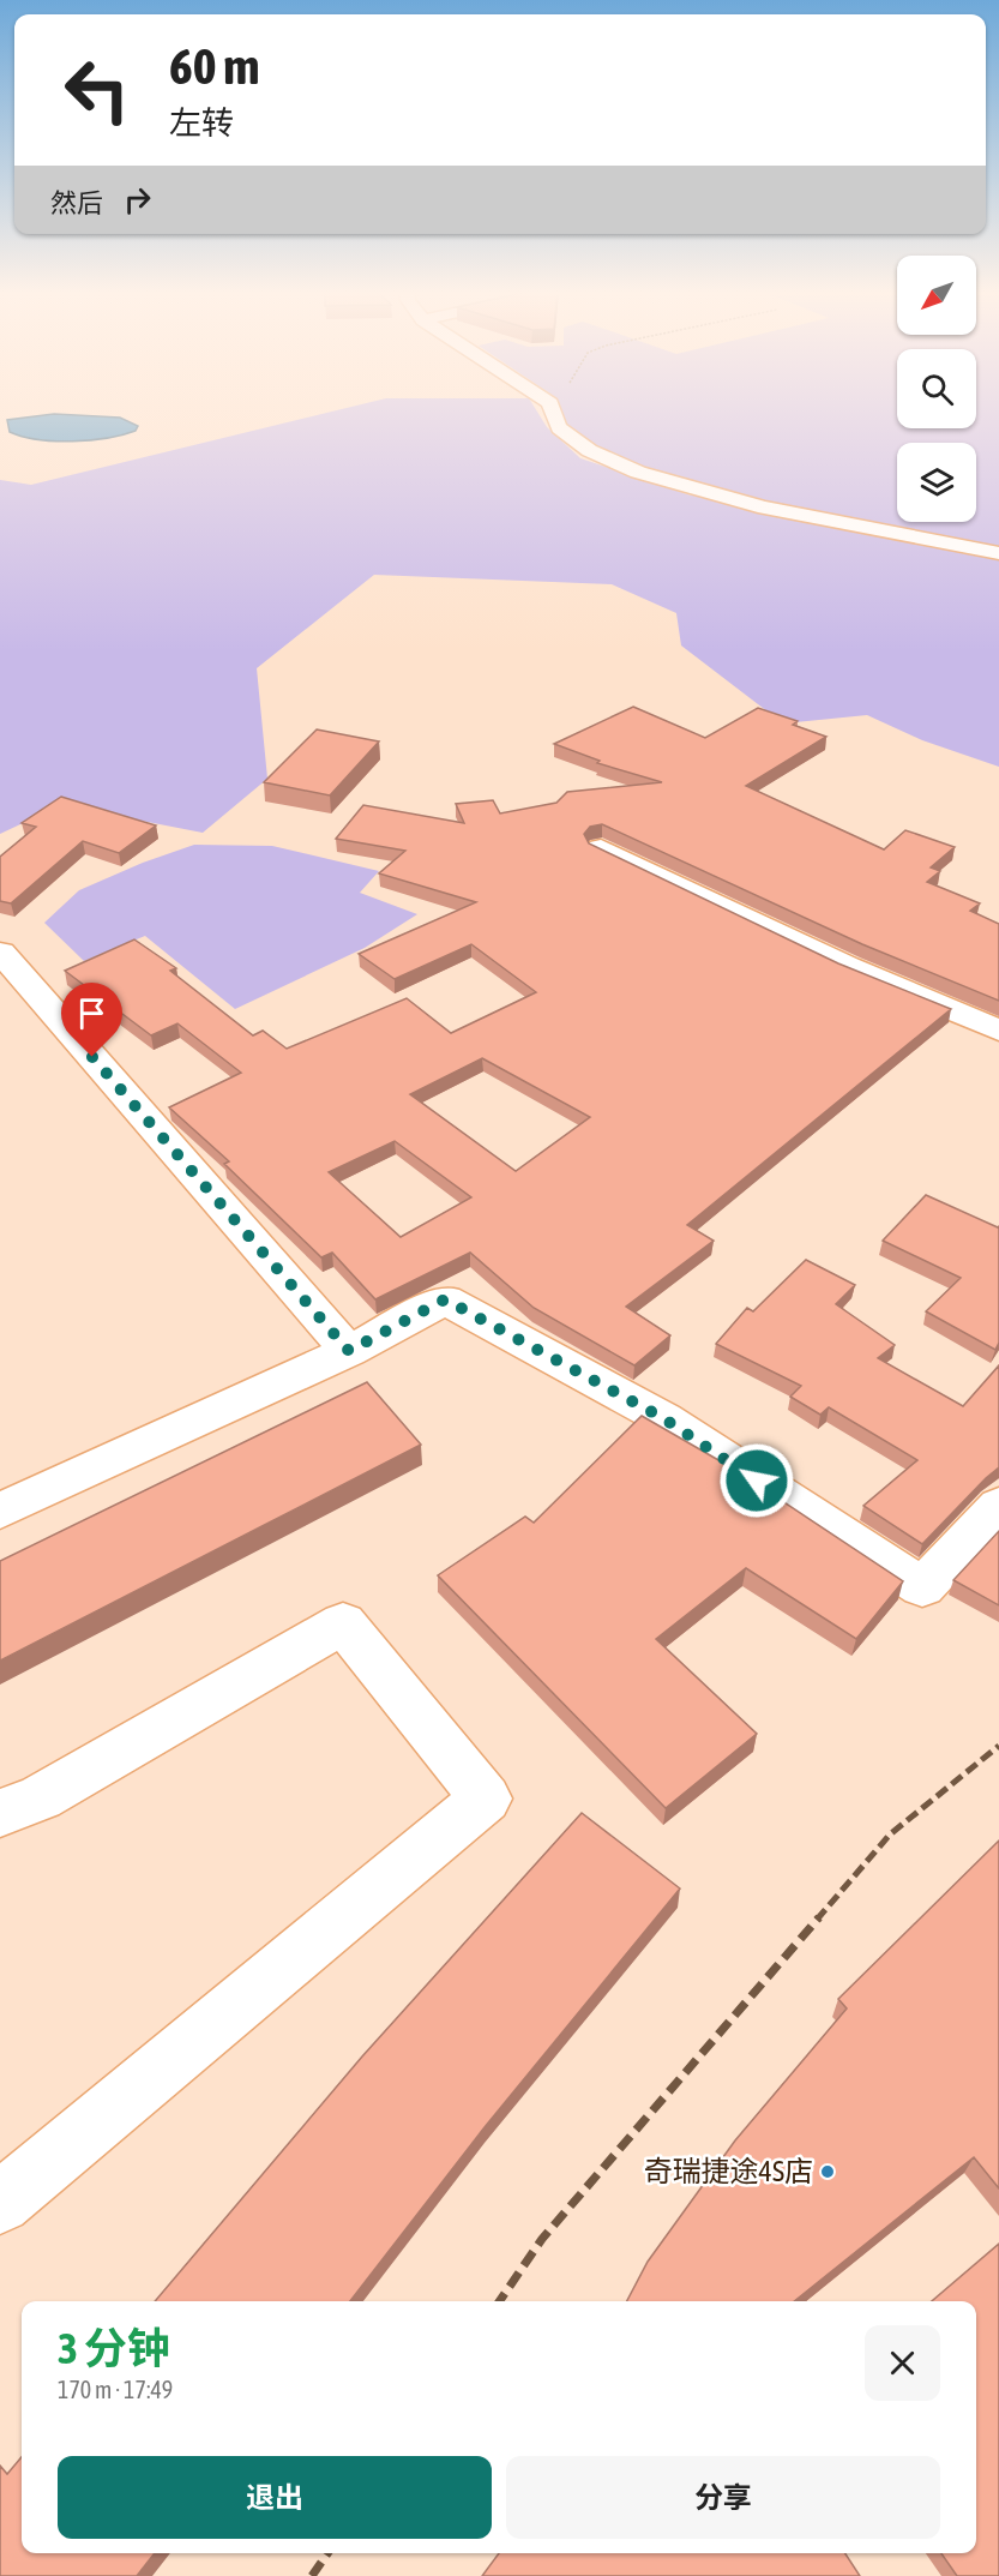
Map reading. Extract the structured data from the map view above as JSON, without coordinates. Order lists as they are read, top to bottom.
{
  "places": ["奇瑞捷途4S店"],
  "north": "bottom left",
  "page": {
    "turn": ["60 m", "左转"],
    "then": "然后",
    "heading": ["3 分钟", "170 m · 17:49"],
    "buttons": ["退出", "分享"]
  }
}
